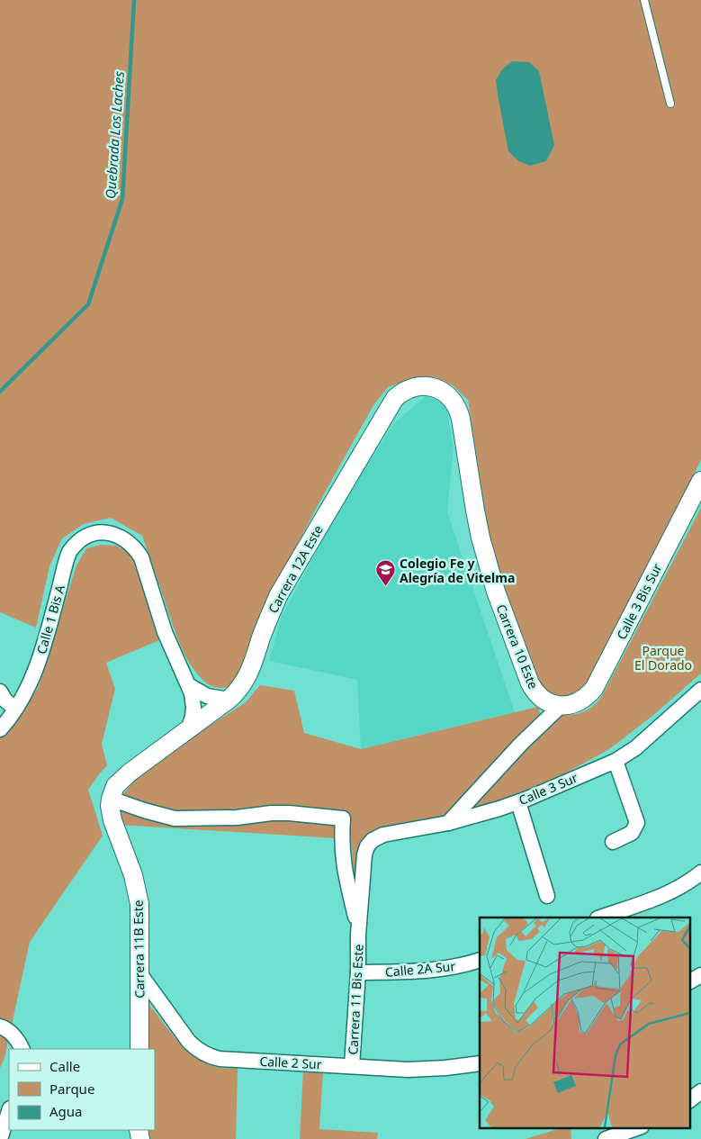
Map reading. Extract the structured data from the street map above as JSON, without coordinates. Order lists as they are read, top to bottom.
{
  "streets": {
    "street": [
      "Carrera 12A Este",
      "Calle 3 Bis Sur",
      "Calle 1 Bis A",
      "Carrera 10 Este",
      "Calle 3 Sur",
      "Carrera 11B Este",
      "Calle 2A Sur",
      "Carrera 11 Bis Este",
      "Calle 2 Sur"
    ]
  },
  "crossings": [
    ["Carrera 12A Este", "Carrera 10 Este"],
    ["Carrera 12A Este", "Carrera 11B Este"],
    ["Carrera 12A Este", "Carrera 11 Bis Este"],
    ["Calle 3 Bis Sur", "Carrera 10 Este"],
    ["Calle 3 Sur", "Carrera 11 Bis Este"],
    ["Carrera 11B Este", "Carrera 11 Bis Este"],
    ["Carrera 11B Este", "Calle 2 Sur"],
    ["Calle 2A Sur", "Carrera 11 Bis Este"],
    ["Carrera 11 Bis Este", "Calle 2 Sur"]
  ],
  "water": ["Quebrada Los Laches"],
  "parks": ["Parque El Dorado"],
  "places": {
    "school or university": ["Colegio Fe y Alegría de Vitelma"]
  },
  "legend": ["Calle", "Parque", "Agua"]
}
